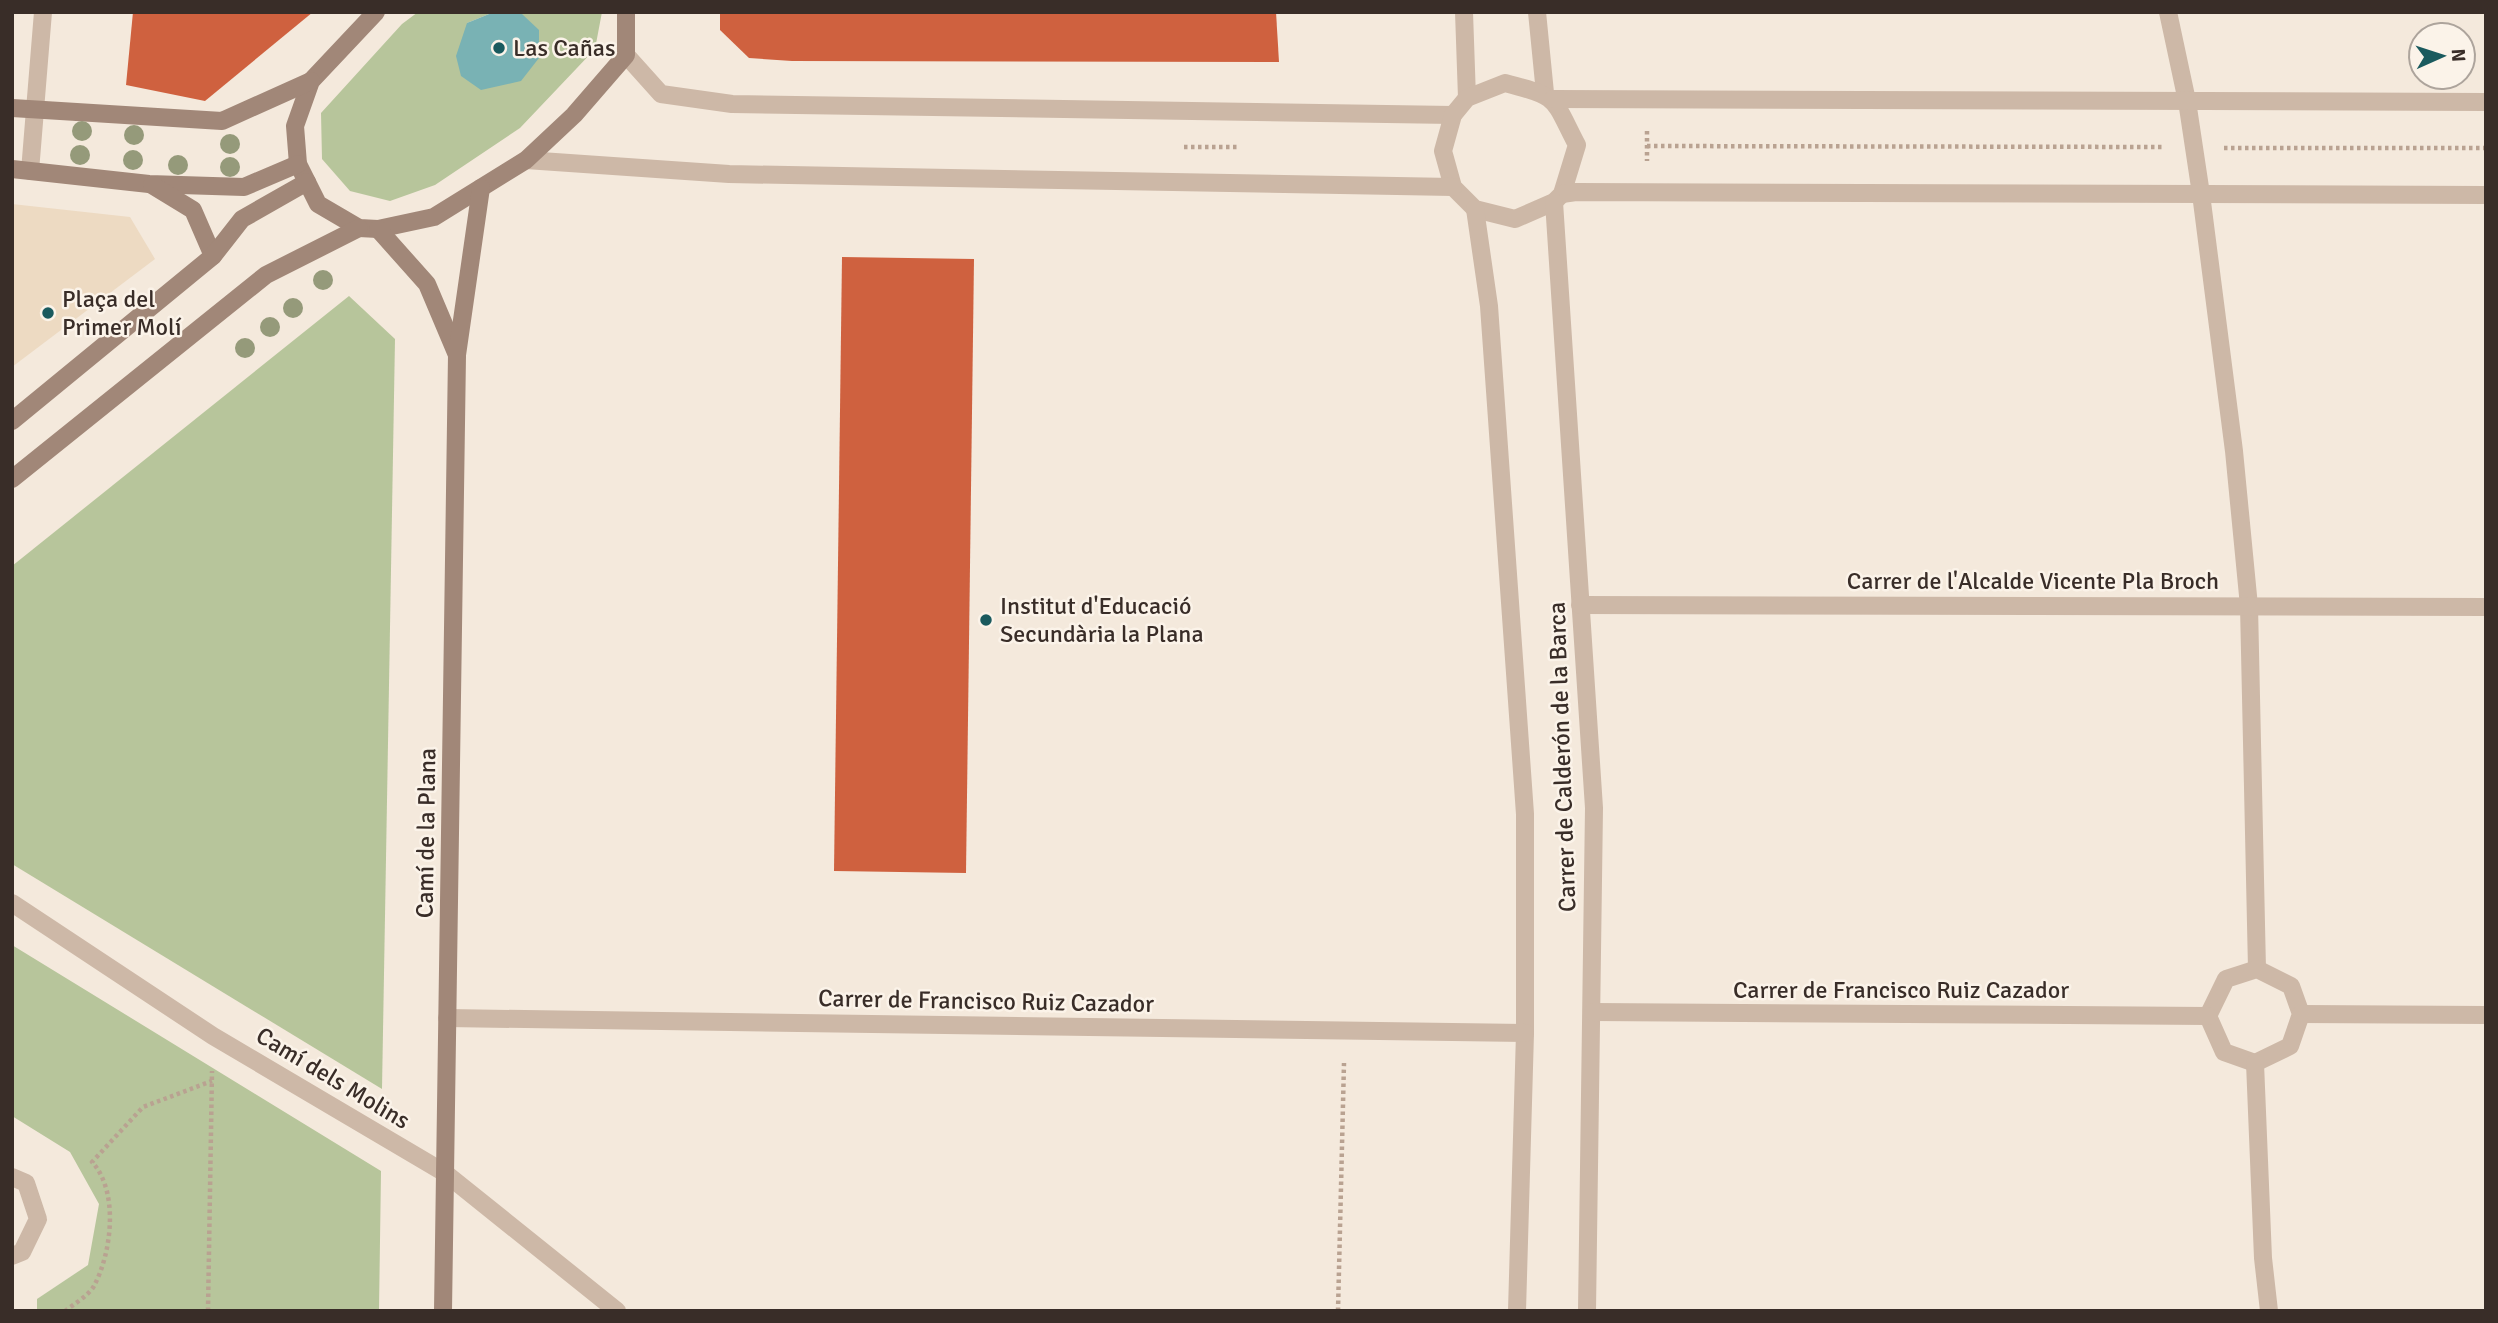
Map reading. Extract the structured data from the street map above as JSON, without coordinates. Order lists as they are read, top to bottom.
{
  "streets": {
    "street": [
      "Carrer de l'Alcalde Vicente Pla Broch",
      "Carrer de Calderón de la Barca",
      "Camí de la Plana",
      "Carrer de Francisco Ruiz Cazador",
      "Camí dels Molins"
    ]
  },
  "crossings": [
    ["Carrer de l'Alcalde Vicente Pla Broch", "Carrer de Calderón de la Barca"],
    ["Carrer de Calderón de la Barca", "Carrer de Francisco Ruiz Cazador"],
    ["Camí de la Plana", "Carrer de Francisco Ruiz Cazador"],
    ["Camí de la Plana", "Camí dels Molins"]
  ],
  "places": ["Las Cañas", "Plaça del Primer Molí", "Institut d'Educació Secundària la Plana"],
  "north": "right"
}
